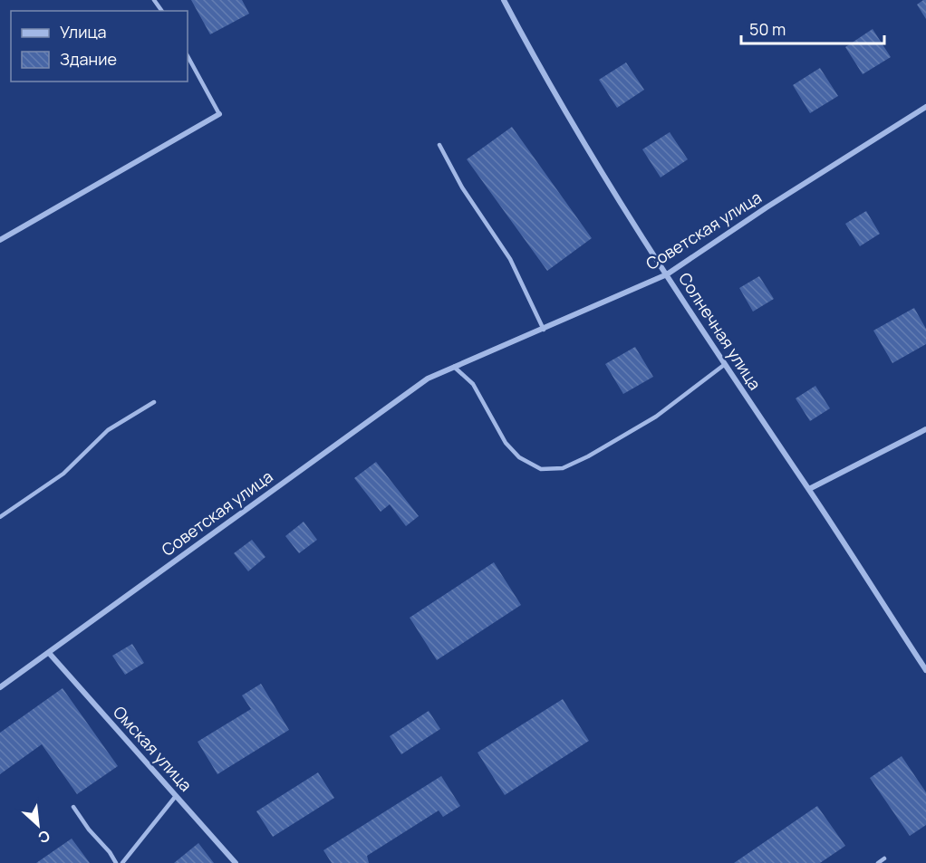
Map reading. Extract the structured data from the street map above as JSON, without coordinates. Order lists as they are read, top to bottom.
{
  "streets": {
    "street": ["Советская улица", "Солнечная улица", "Омская улица"]
  },
  "crossings": [
    ["Советская улица", "Солнечная улица"],
    ["Советская улица", "Омская улица"]
  ],
  "legend": ["Улица", "Здание"],
  "scale_bar": "50 m",
  "north": "bottom right"
}
